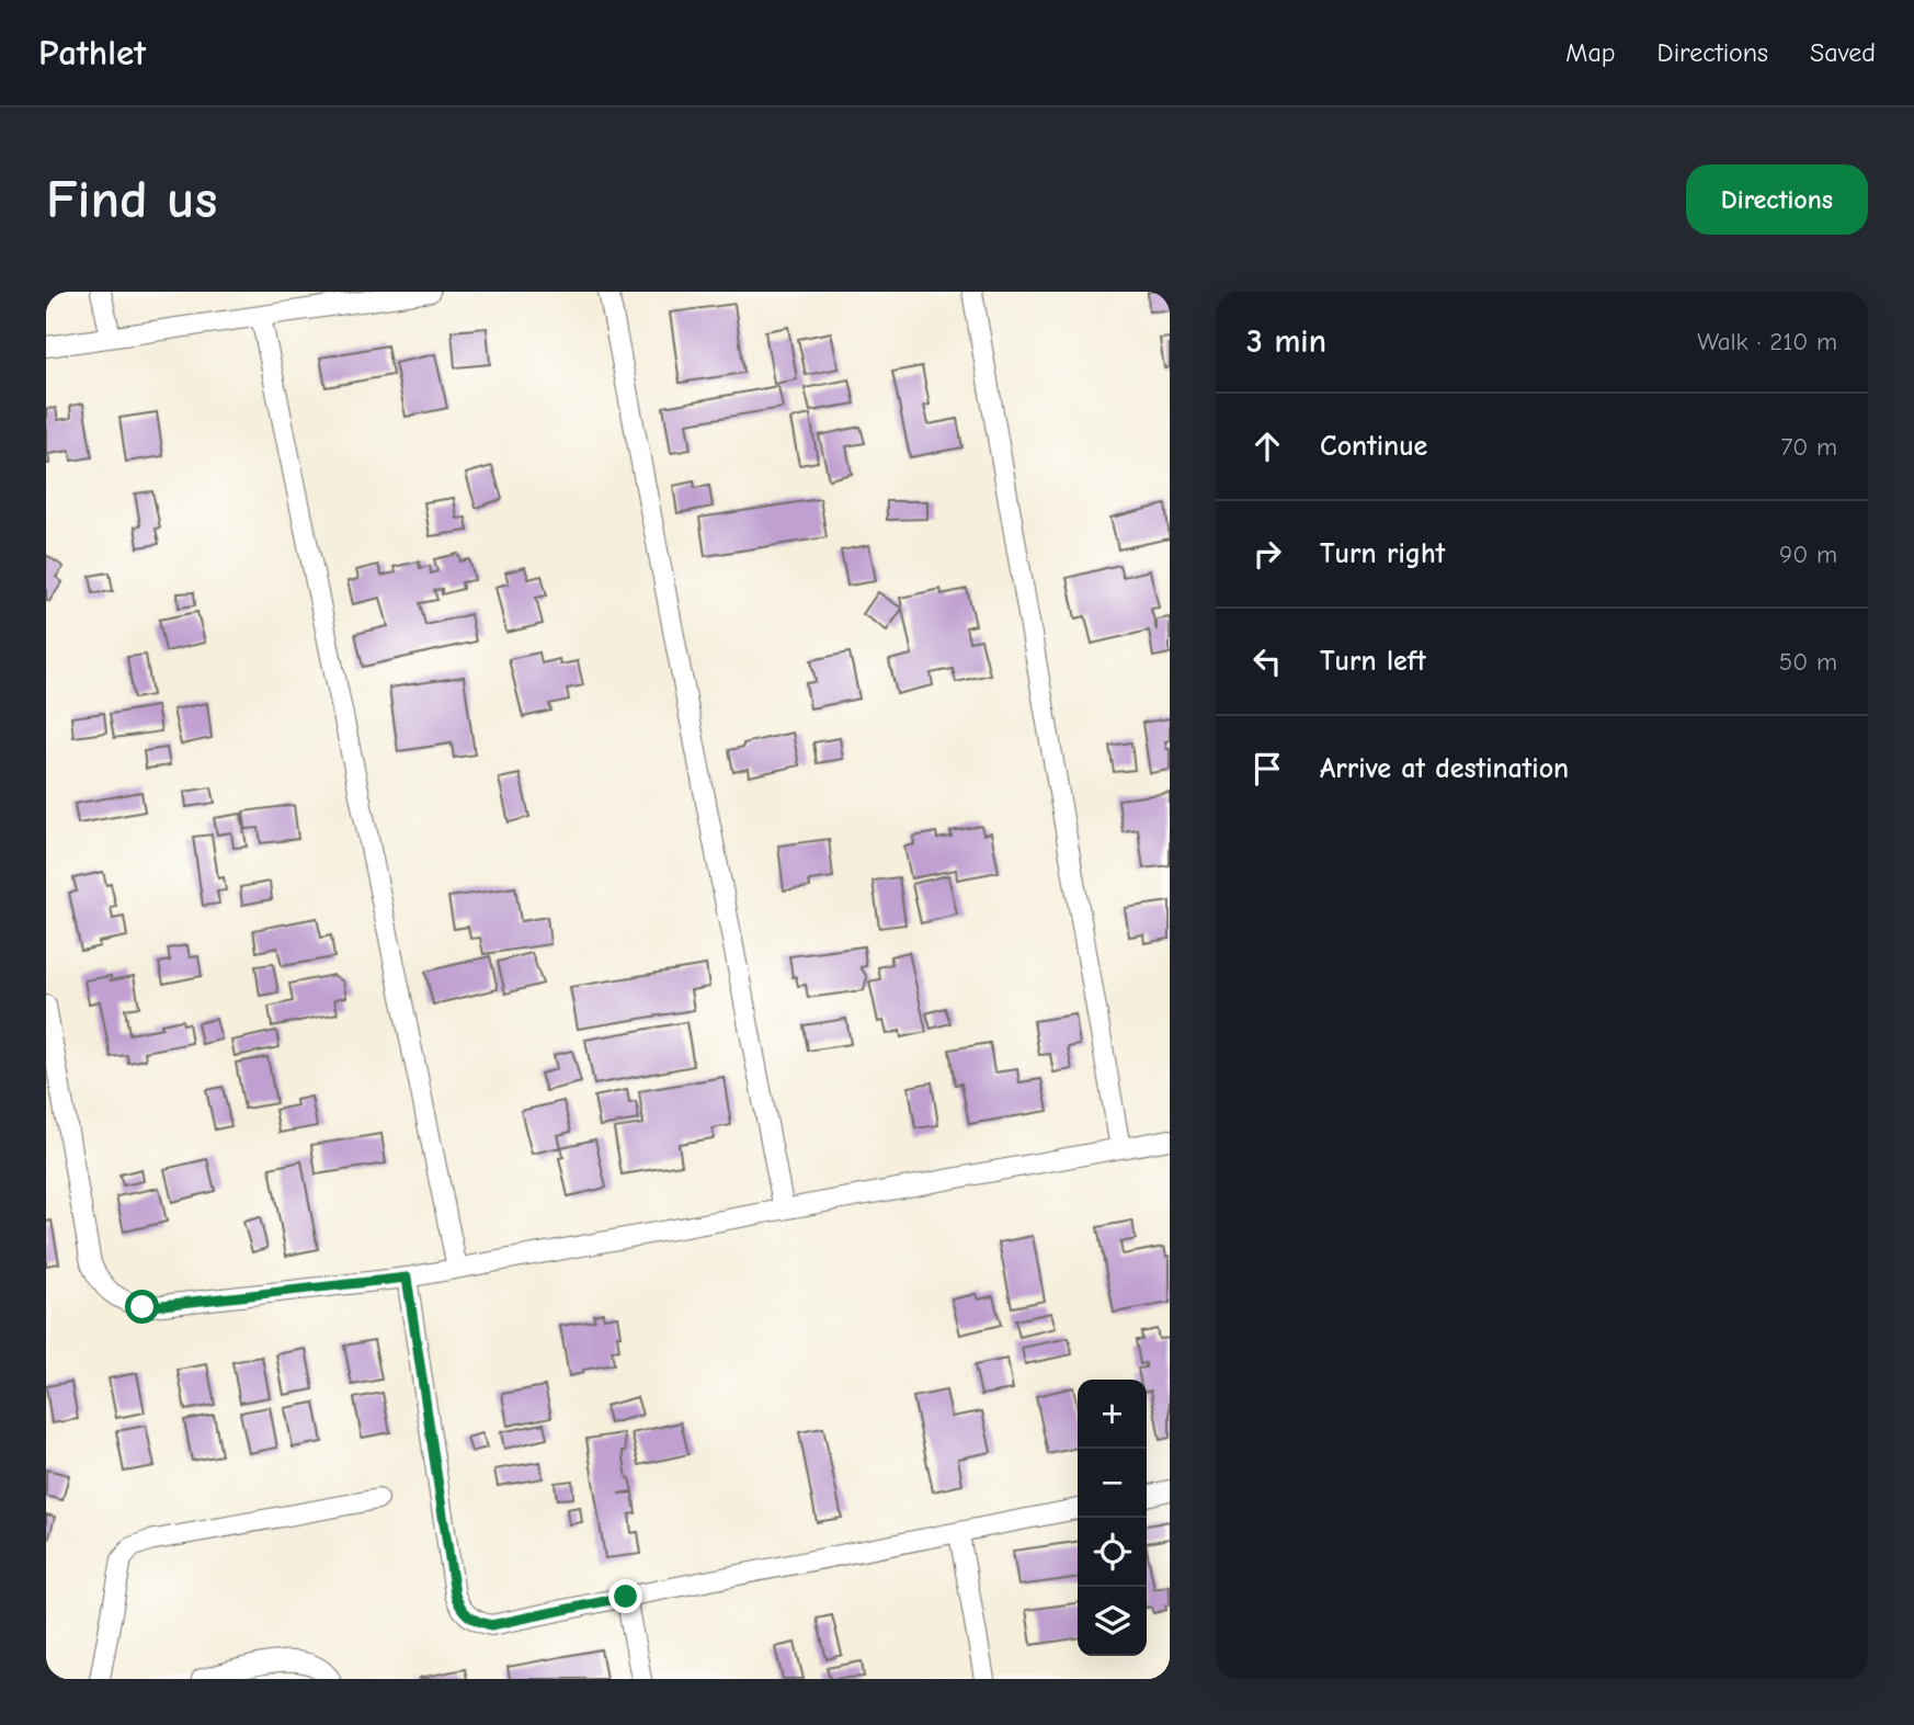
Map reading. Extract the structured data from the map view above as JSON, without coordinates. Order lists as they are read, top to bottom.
{
  "page": {
    "header": "Pathlet",
    "nav": ["Map", "Directions", "Saved"],
    "buttons": "Directions",
    "title": "Find us",
    "heading": ["3 min", "Walk · 210 m"],
    "list": [
      ["Continue", "70 m"],
      ["Turn right", "90 m"],
      ["Turn left", "50 m"],
      "Arrive at destination"
    ],
    "map_buttons": ["+", "−"]
  }
}
